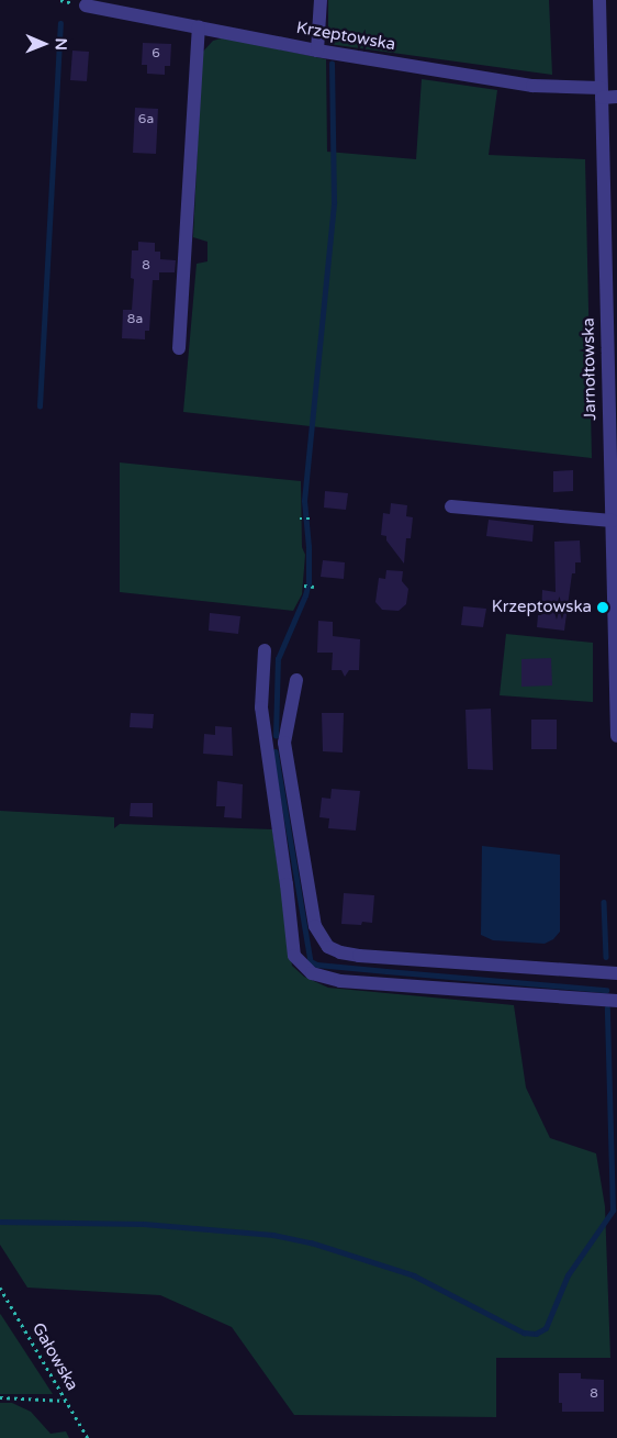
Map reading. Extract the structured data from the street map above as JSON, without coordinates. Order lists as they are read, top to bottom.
{
  "streets": {
    "street": ["Krzeptowska", "Jarnołtowska"],
    "path": ["Gałowska"]
  },
  "crossings": [
    ["Krzeptowska", "Jarnołtowska"]
  ],
  "places": ["Krzeptowska"],
  "house_numbers": [
    "6",
    "6a",
    "8",
    "8a",
    "8"
  ],
  "north": "right"
}
